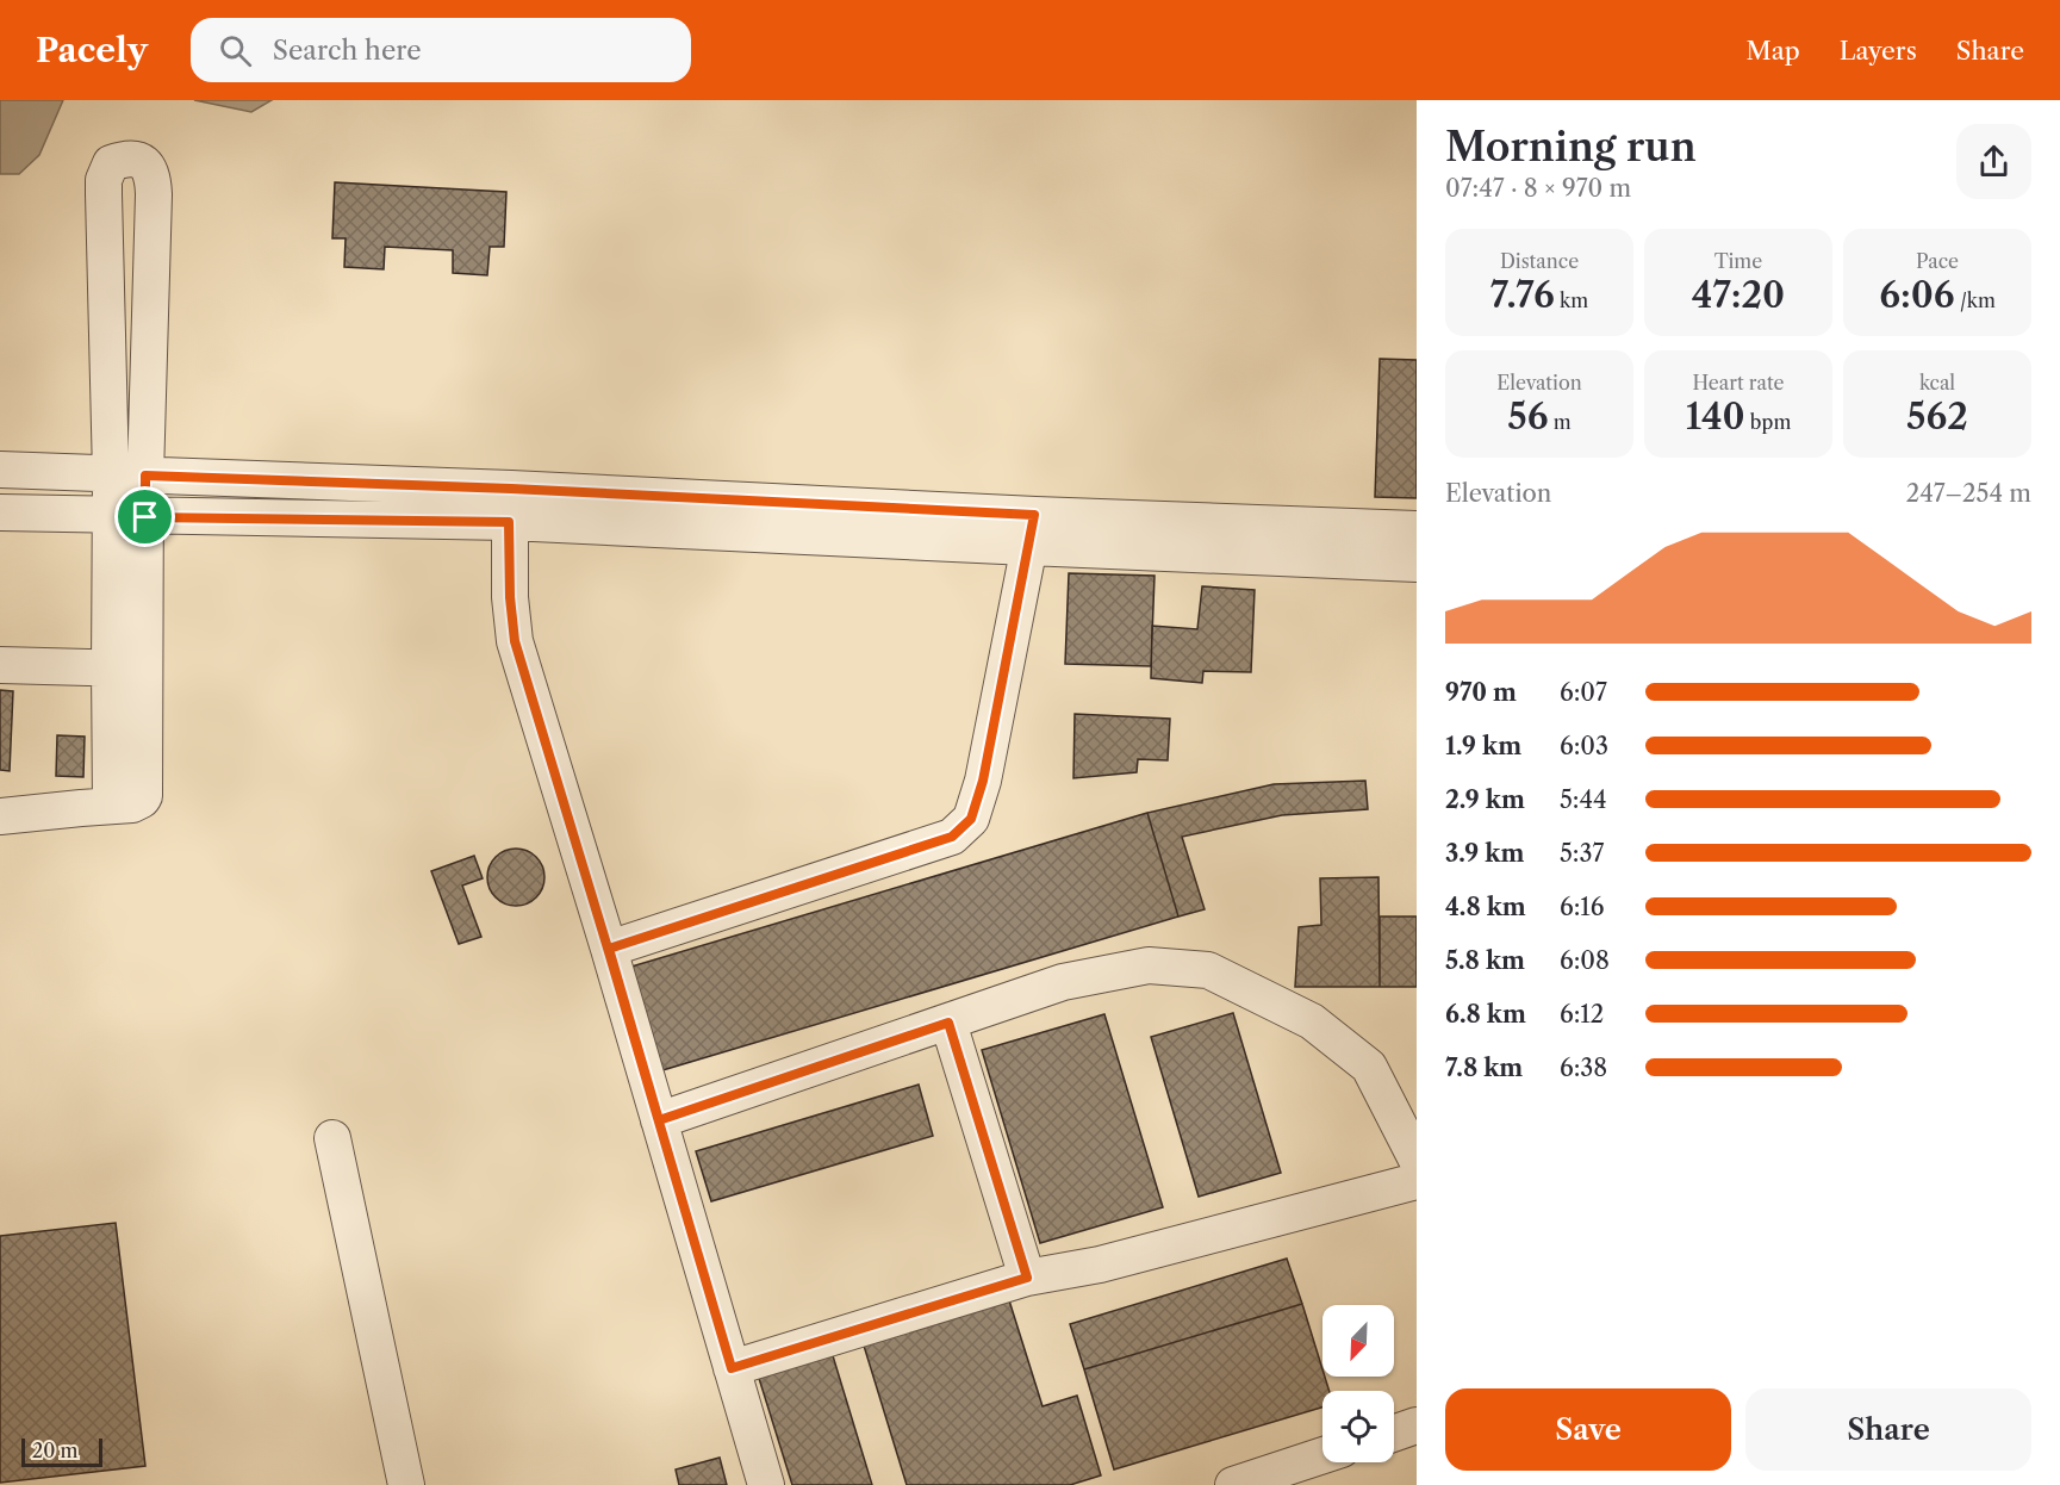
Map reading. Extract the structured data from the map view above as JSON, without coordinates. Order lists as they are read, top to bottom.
{
  "scale_bar": "20 m",
  "north": "bottom left",
  "page": {
    "header": "Pacely",
    "search": "Search here",
    "nav": ["Map", "Layers", "Share"],
    "heading": ["Morning run", "07:47 · 8 × 970 m"],
    "stats": [
      ["Distance", "7.76 km"],
      ["Time", "47:20"],
      ["Pace", "6:06 /km"],
      ["Elevation", "56 m"],
      ["Heart rate", "140 bpm"],
      ["kcal", "562"]
    ],
    "chart": ["Elevation", "247–254 m"],
    "list": [
      {
        "name": "970 m",
        "note": "6:07"
      },
      {
        "name": "1.9 km",
        "note": "6:03"
      },
      {
        "name": "2.9 km",
        "note": "5:44"
      },
      {
        "name": "3.9 km",
        "note": "5:37"
      },
      {
        "name": "4.8 km",
        "note": "6:16"
      },
      {
        "name": "5.8 km",
        "note": "6:08"
      },
      {
        "name": "6.8 km",
        "note": "6:12"
      },
      {
        "name": "7.8 km",
        "note": "6:38"
      }
    ],
    "buttons": ["Save", "Share"],
    "scale": "20 m"
  }
}
